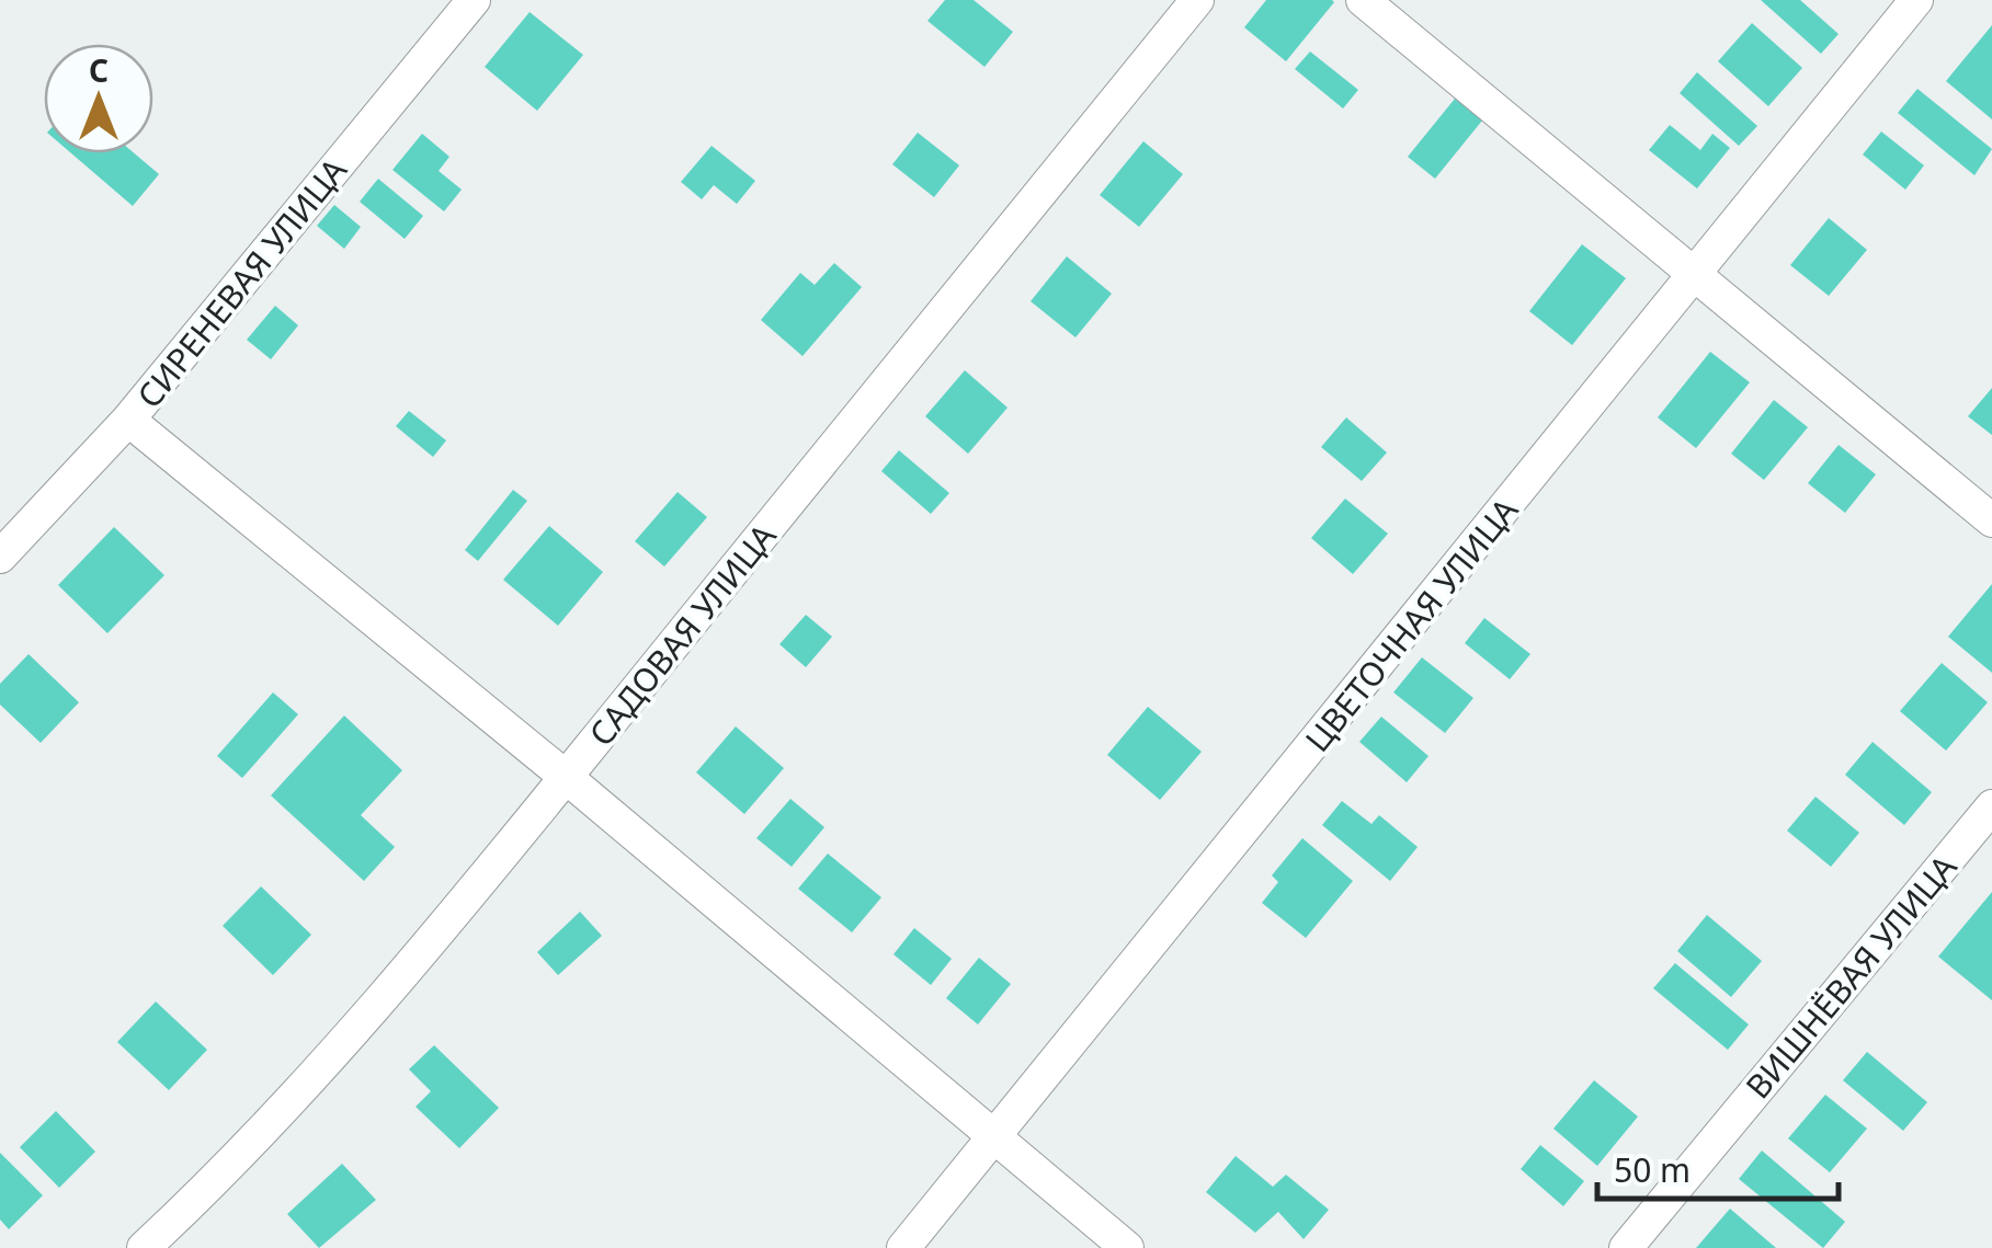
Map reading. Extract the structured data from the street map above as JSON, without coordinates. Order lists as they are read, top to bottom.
{
  "streets": {
    "street": [
      "СИРЕНЕВАЯ УЛИЦА",
      "ЦВЕТОЧНАЯ УЛИЦА",
      "САДОВАЯ УЛИЦА",
      "ВИШНЁВАЯ УЛИЦА"
    ]
  },
  "scale_bar": "50 m",
  "north": "top"
}
